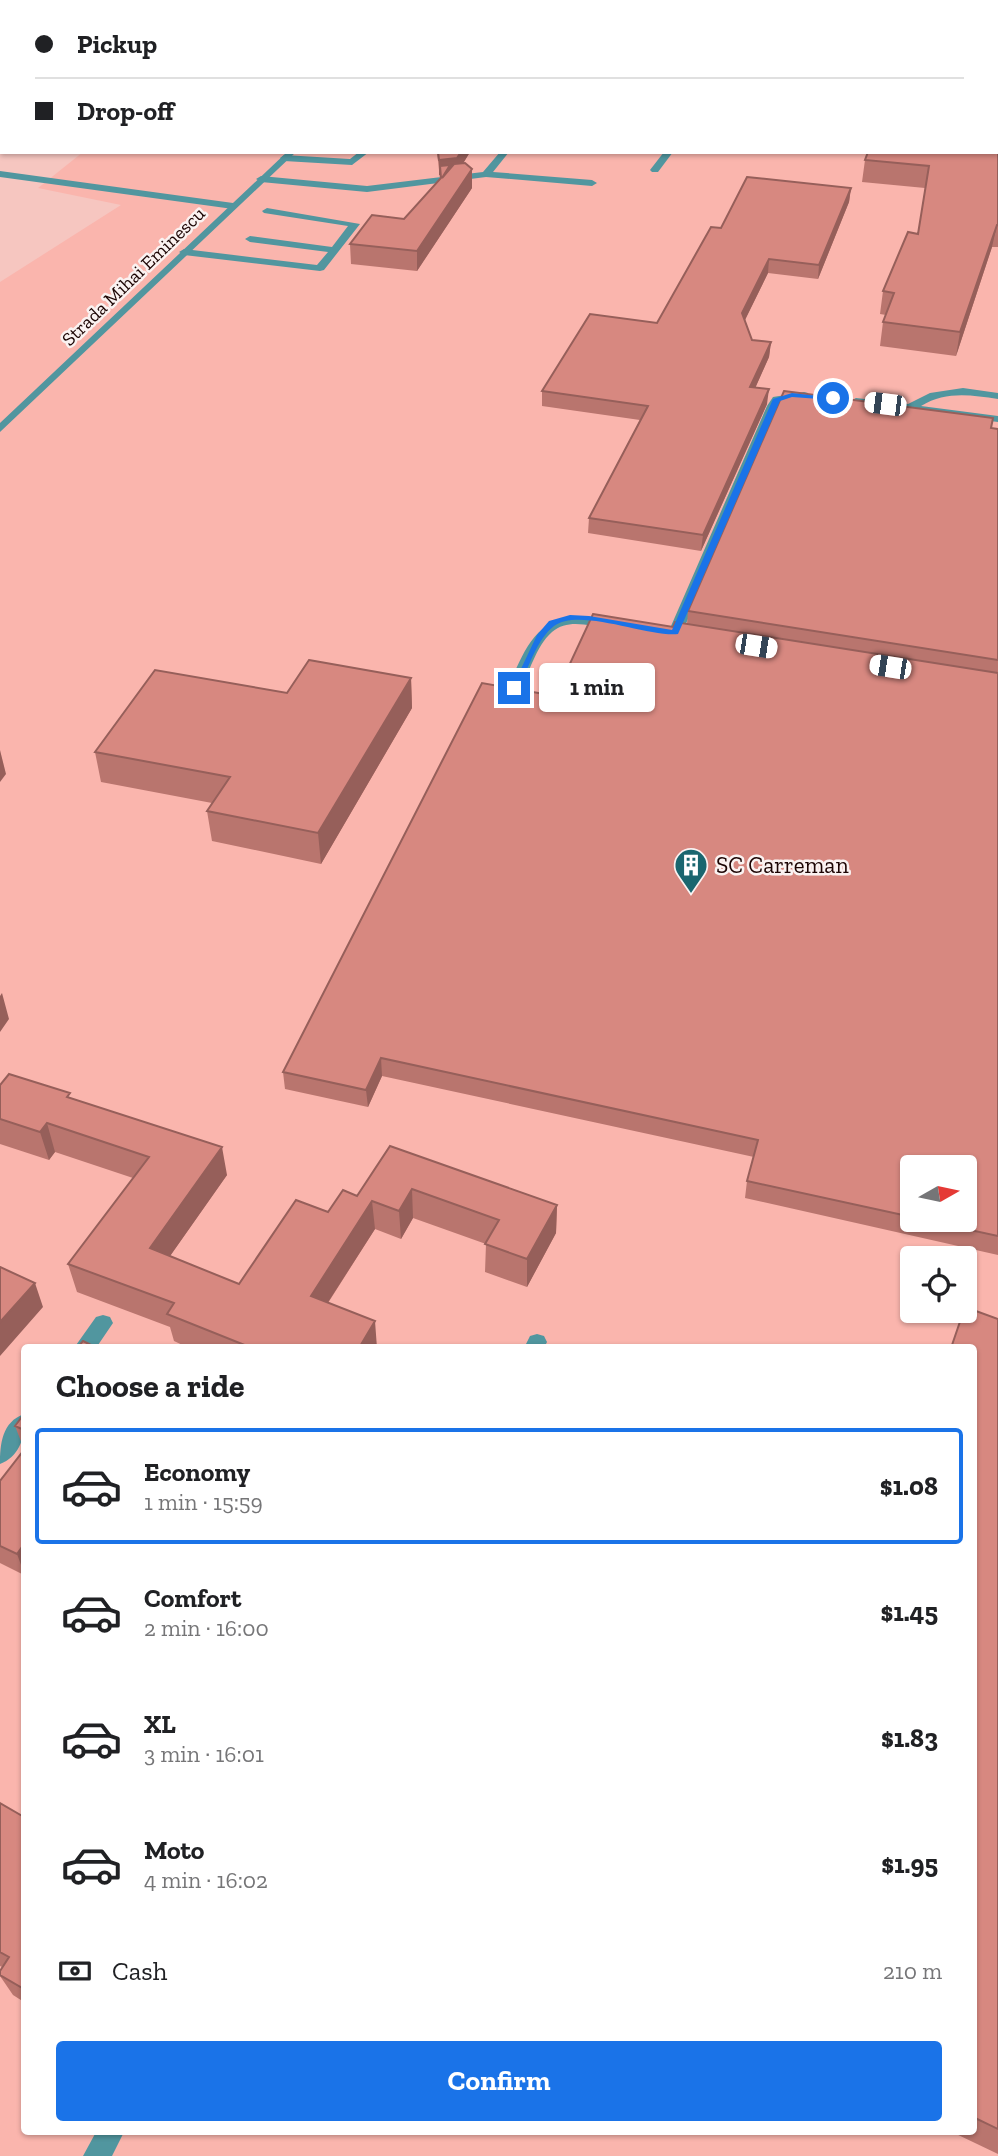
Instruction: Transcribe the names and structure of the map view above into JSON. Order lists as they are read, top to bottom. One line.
{"streets":{"street":["Strada Mihai Eminescu"]},"places":{"building":["SC Carreman"]},"north":"right","page":{"banner":["Pickup","Drop-off"],"bubble":"1 min","heading":"Choose a ride","list":[{"name":"Economy","note":"1 min · 15:59","value":"$1.08"},{"name":"Comfort","note":"2 min · 16:00","value":"$1.45"},{"name":"XL","note":"3 min · 16:01","value":"$1.83"},{"name":"Moto","note":"4 min · 16:02","value":"$1.95"}],"pay":["Cash","210 m"],"buttons":"Confirm"}}
